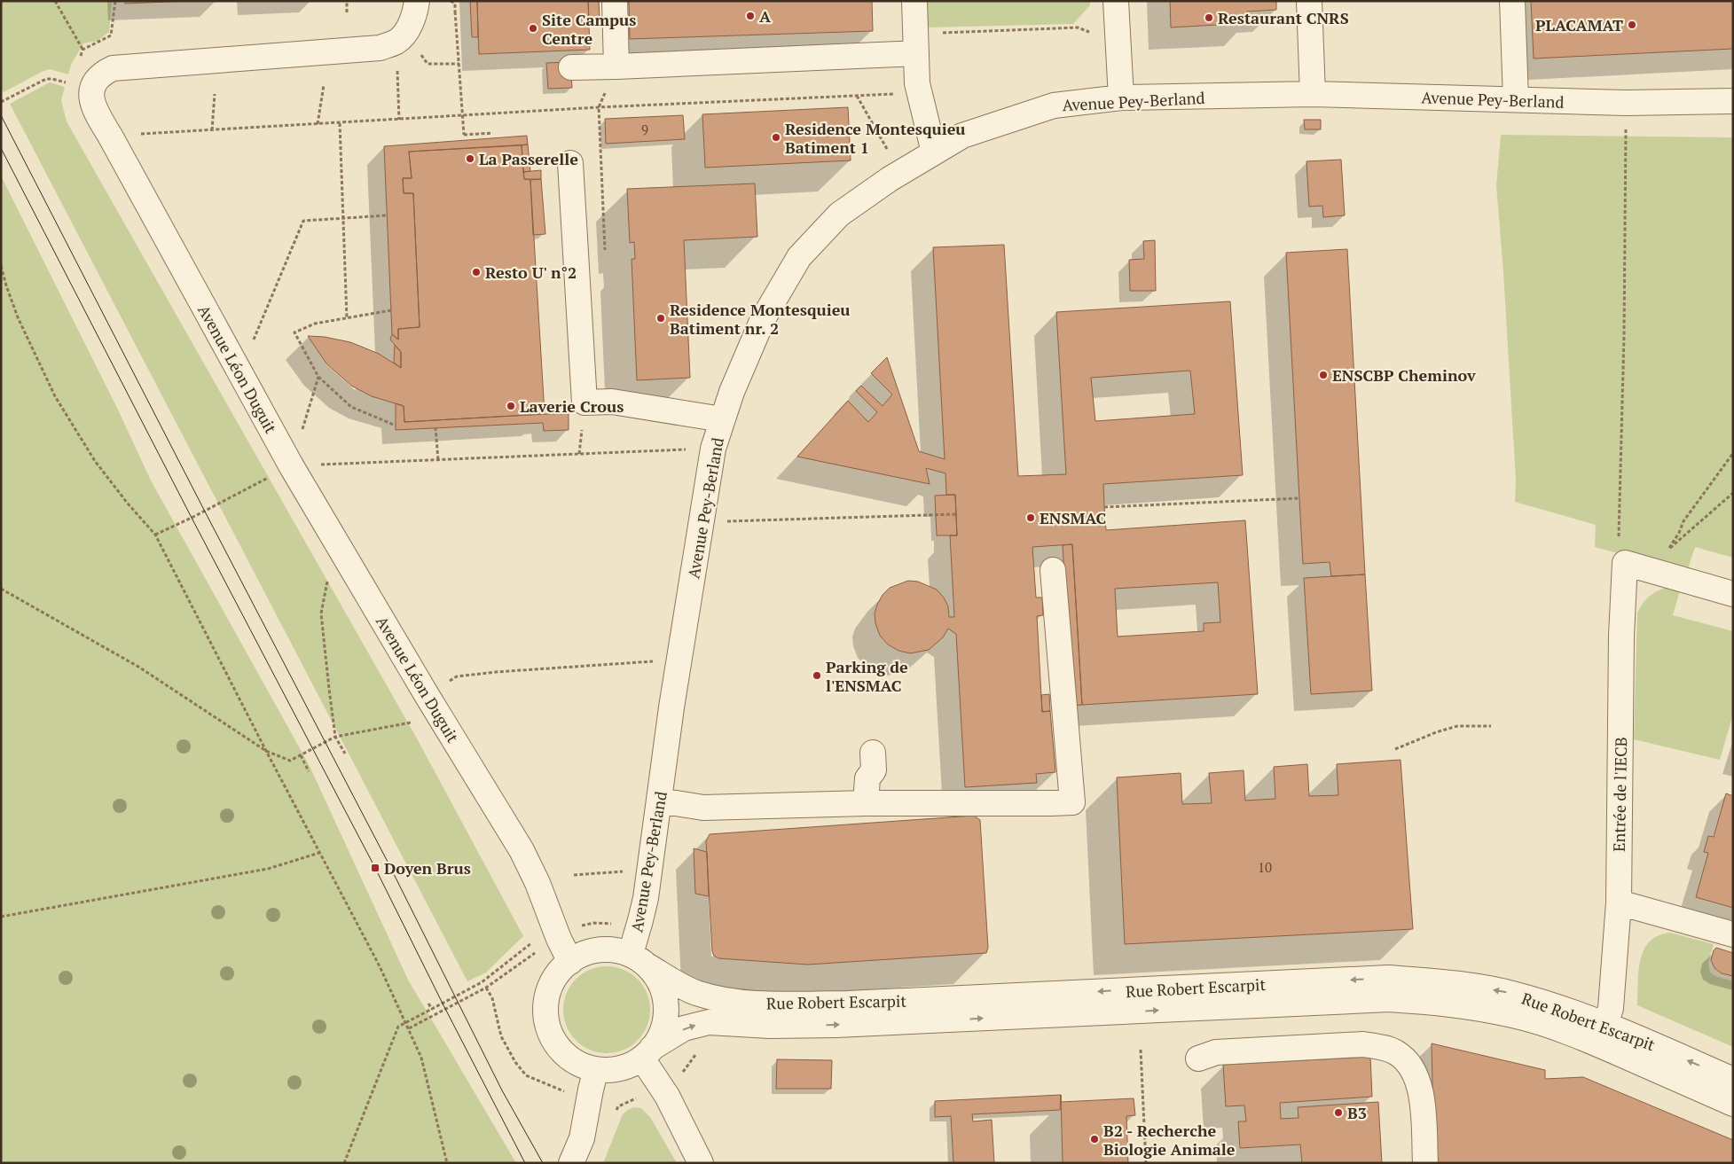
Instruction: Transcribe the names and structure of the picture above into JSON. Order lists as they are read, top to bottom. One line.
{"streets":{"street":["Avenue Pey-Berland","Avenue Léon Duguit","Entrée de l'IECB","Rue Robert Escarpit"]},"crossings":[["Avenue Pey-Berland","Avenue Léon Duguit"],["Avenue Pey-Berland","Rue Robert Escarpit"],["Avenue Léon Duguit","Rue Robert Escarpit"],["Entrée de l'IECB","Rue Robert Escarpit"]],"places":{"other":["A","Restaurant CNRS","PLACAMAT","Site Campus Centre","Residence Montesquieu Batiment 1","La Passerelle","Resto U' n°2","Residence Montesquieu Batiment nr. 2","ENSCBP Cheminov","Laverie Crous","ENSMAC","Parking de l'ENSMAC","B3","B2 - Recherche Biologie Animale"],"transit":["Doyen Brus"]},"house_numbers":["9","10"]}
